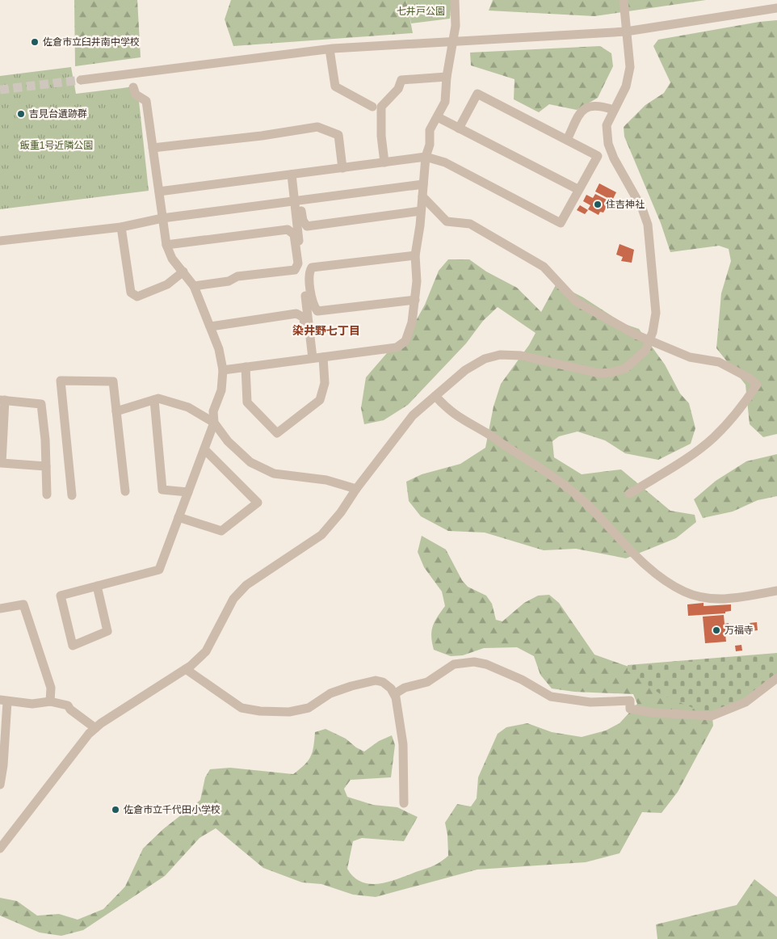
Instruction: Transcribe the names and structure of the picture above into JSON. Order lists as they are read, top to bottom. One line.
{"districts":["染井野七丁目"],"parks":["七井戸公園","飯重1号近隣公園"],"places":["佐倉市立臼井南中学校","吉見台遺跡群","住吉神社","万福寺","佐倉市立千代田小学校"]}
